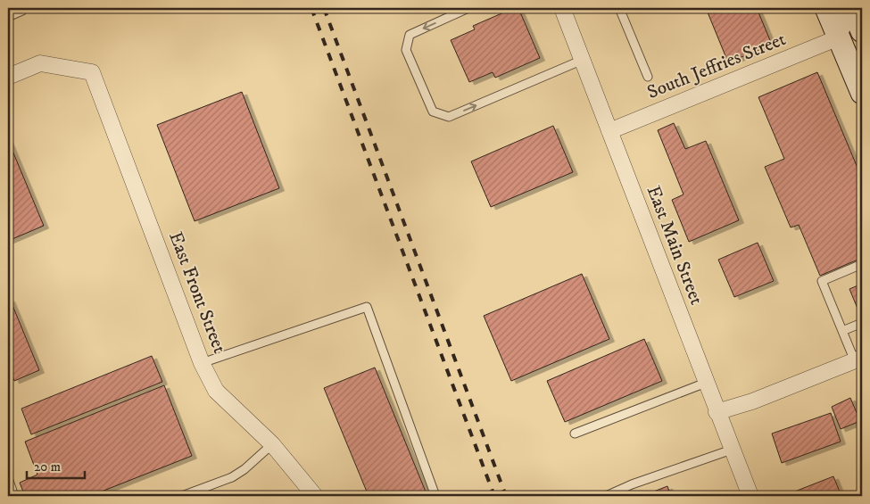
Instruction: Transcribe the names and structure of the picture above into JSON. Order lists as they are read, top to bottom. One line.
{"streets":{"street":["South Jeffries Street","East Main Street","East Front Street"]},"crossings":[["South Jeffries Street","East Main Street"]],"scale_bar":"20 m"}
